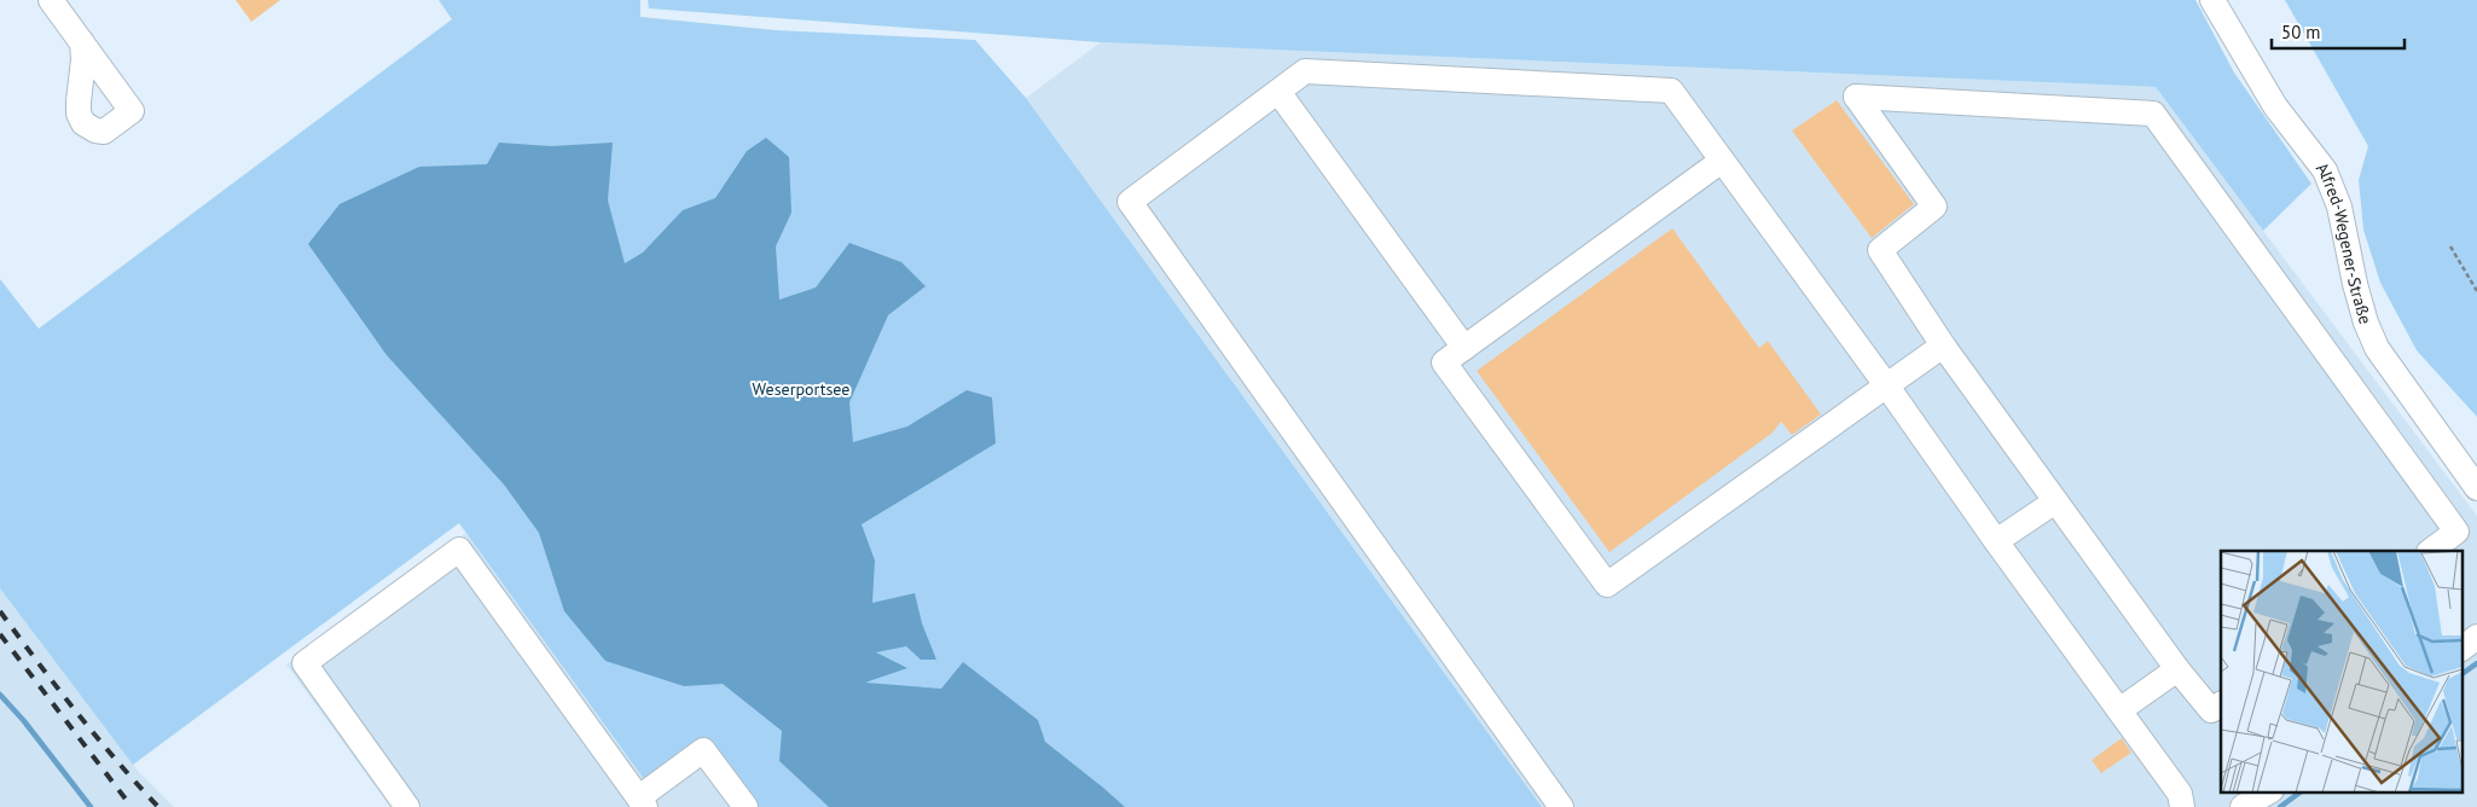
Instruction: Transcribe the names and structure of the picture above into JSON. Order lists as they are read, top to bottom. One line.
{"streets":{"street":["Alfred-Wegener-Straße"]},"parks":["Weserportsee"],"scale_bar":"50 m"}
